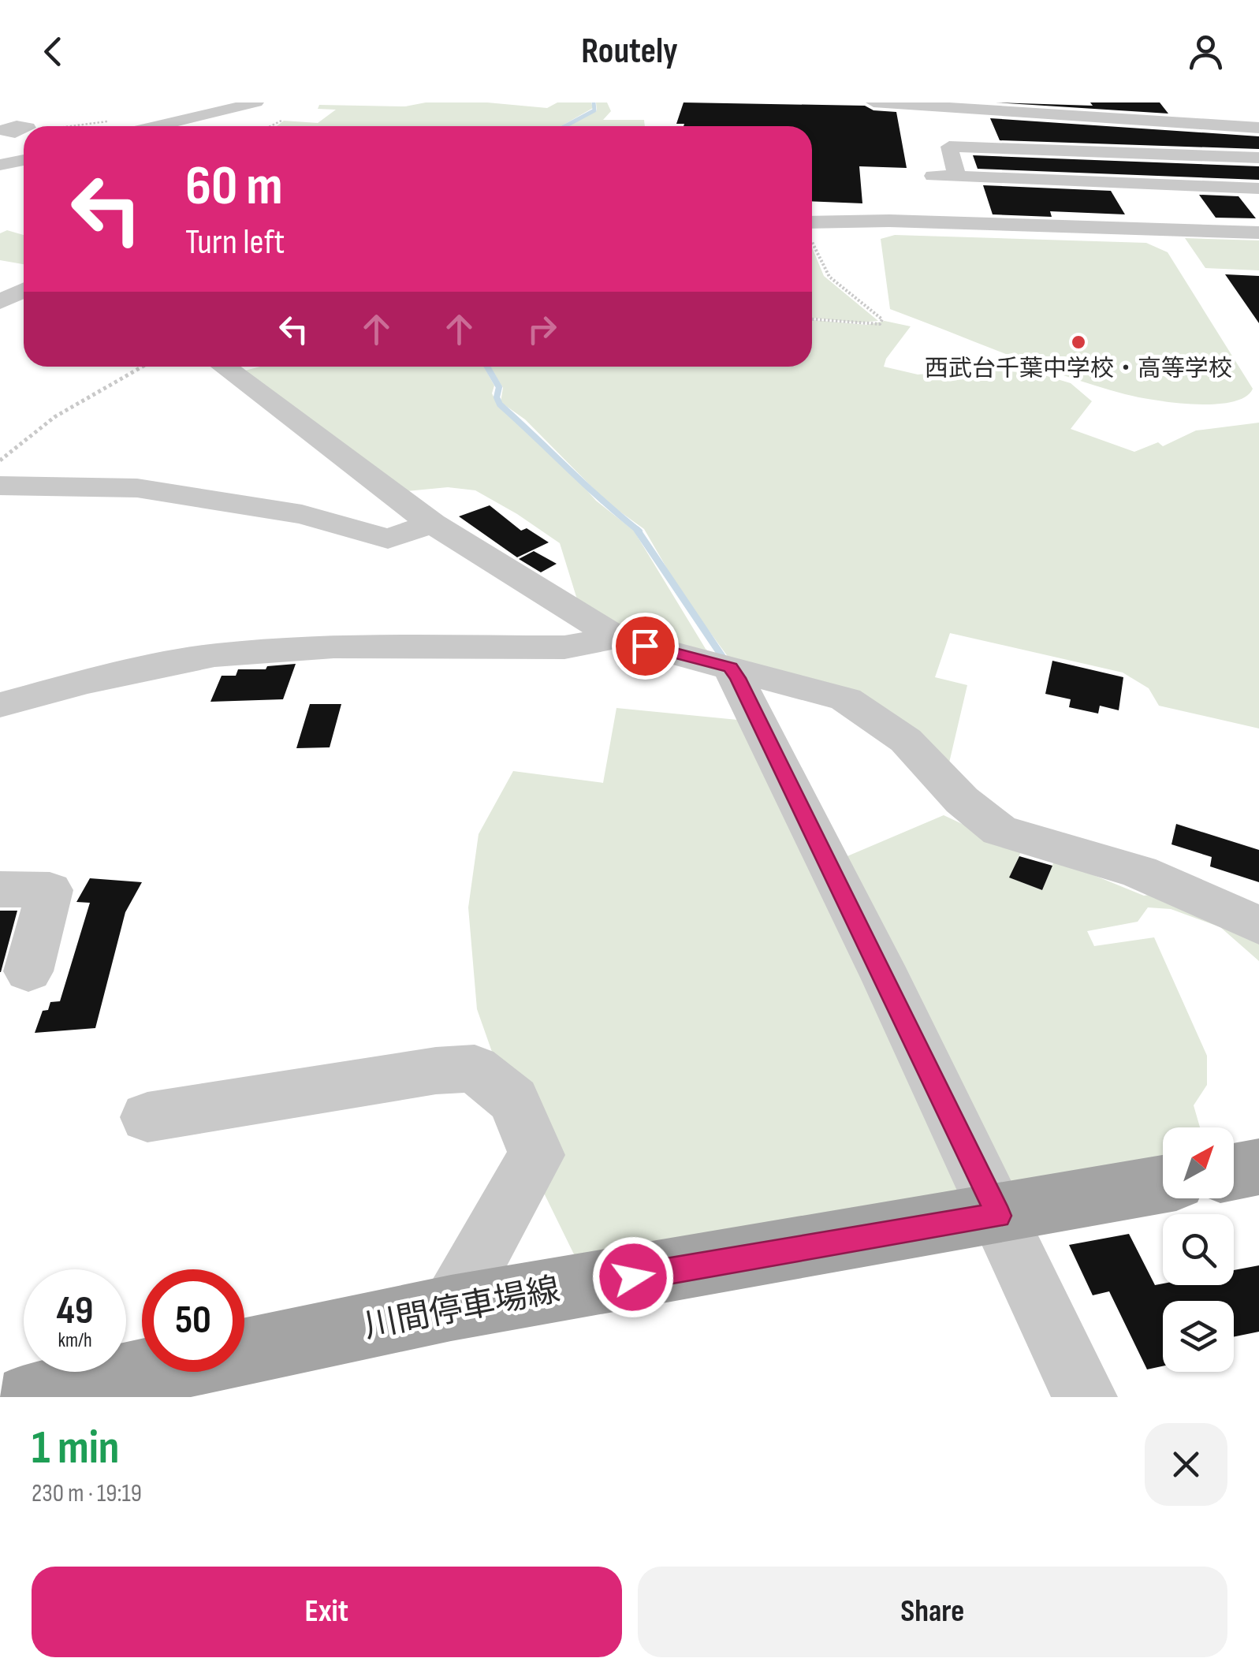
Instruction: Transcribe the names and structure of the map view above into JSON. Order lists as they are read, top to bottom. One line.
{"streets":{"main road":["川間停車場線"]},"places":["西武台千葉中学校・高等学校"],"north":"top right","page":{"header":"Routely","turn":["60 m","Turn left"],"speed":"49 km/h","limit":"50","heading":["1 min","230 m · 19:19"],"buttons":["Exit","Share"]}}
